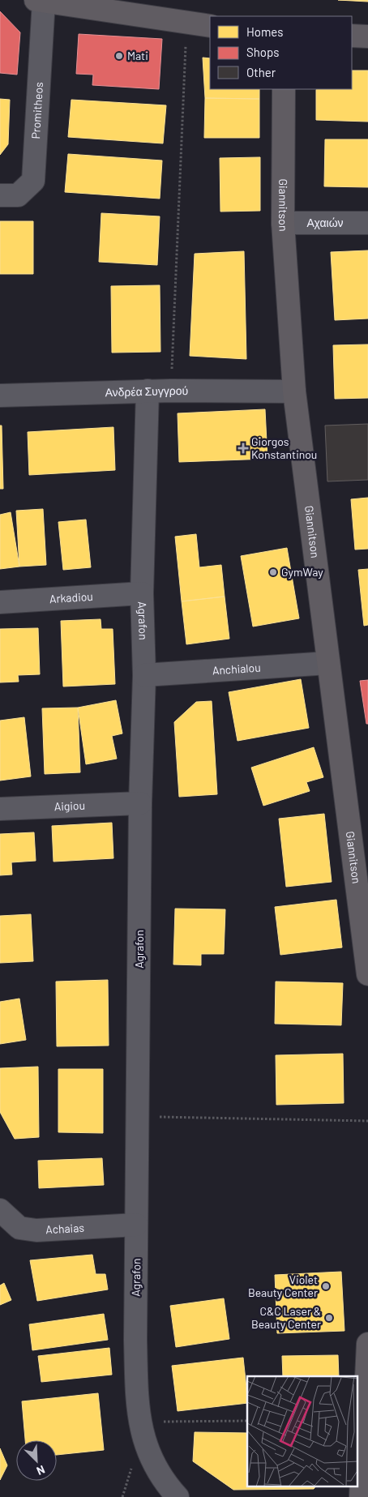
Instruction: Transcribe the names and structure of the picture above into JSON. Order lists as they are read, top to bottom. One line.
{"streets":{"street":["Promitheos","Giannitson","Αχαιών","Ανδρέα Συγγρού","Arkadiou","Agrafon","Anchialou","Aigiou","Achaias"]},"crossings":[["Giannitson","Αχαιών"],["Giannitson","Ανδρέα Συγγρού"],["Giannitson","Anchialou"],["Ανδρέα Συγγρού","Agrafon"],["Arkadiou","Agrafon"],["Agrafon","Anchialou"],["Agrafon","Aigiou"],["Agrafon","Achaias"]],"places":{"other":["Mati","GymWay","Violet Beauty Center","C&C Laser & Beauty Center"],"health":["Giorgos Konstantinou"]},"legend":["Homes","Shops","Other"],"north":"bottom right"}
